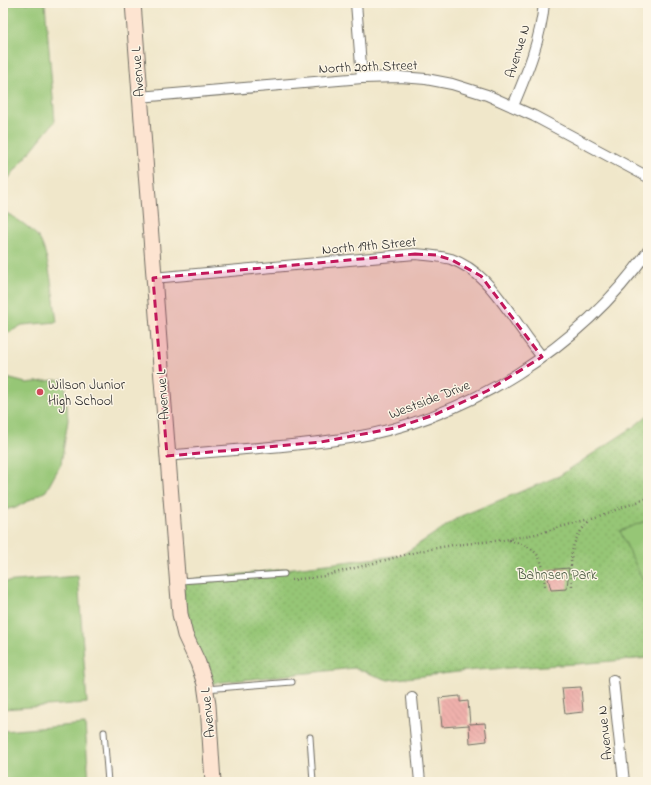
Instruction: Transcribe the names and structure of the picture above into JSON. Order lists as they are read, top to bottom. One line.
{"streets":{"street":["Avenue N","North 20th Street","Avenue L","North 19th Street","Westside Drive"]},"crossings":[["Avenue N","North 20th Street"],["North 20th Street","Avenue L"],["Avenue L","North 19th Street"],["Avenue L","Westside Drive"],["North 19th Street","Westside Drive"]],"parks":["Bahnsen Park"],"places":["Wilson Junior High School"]}
